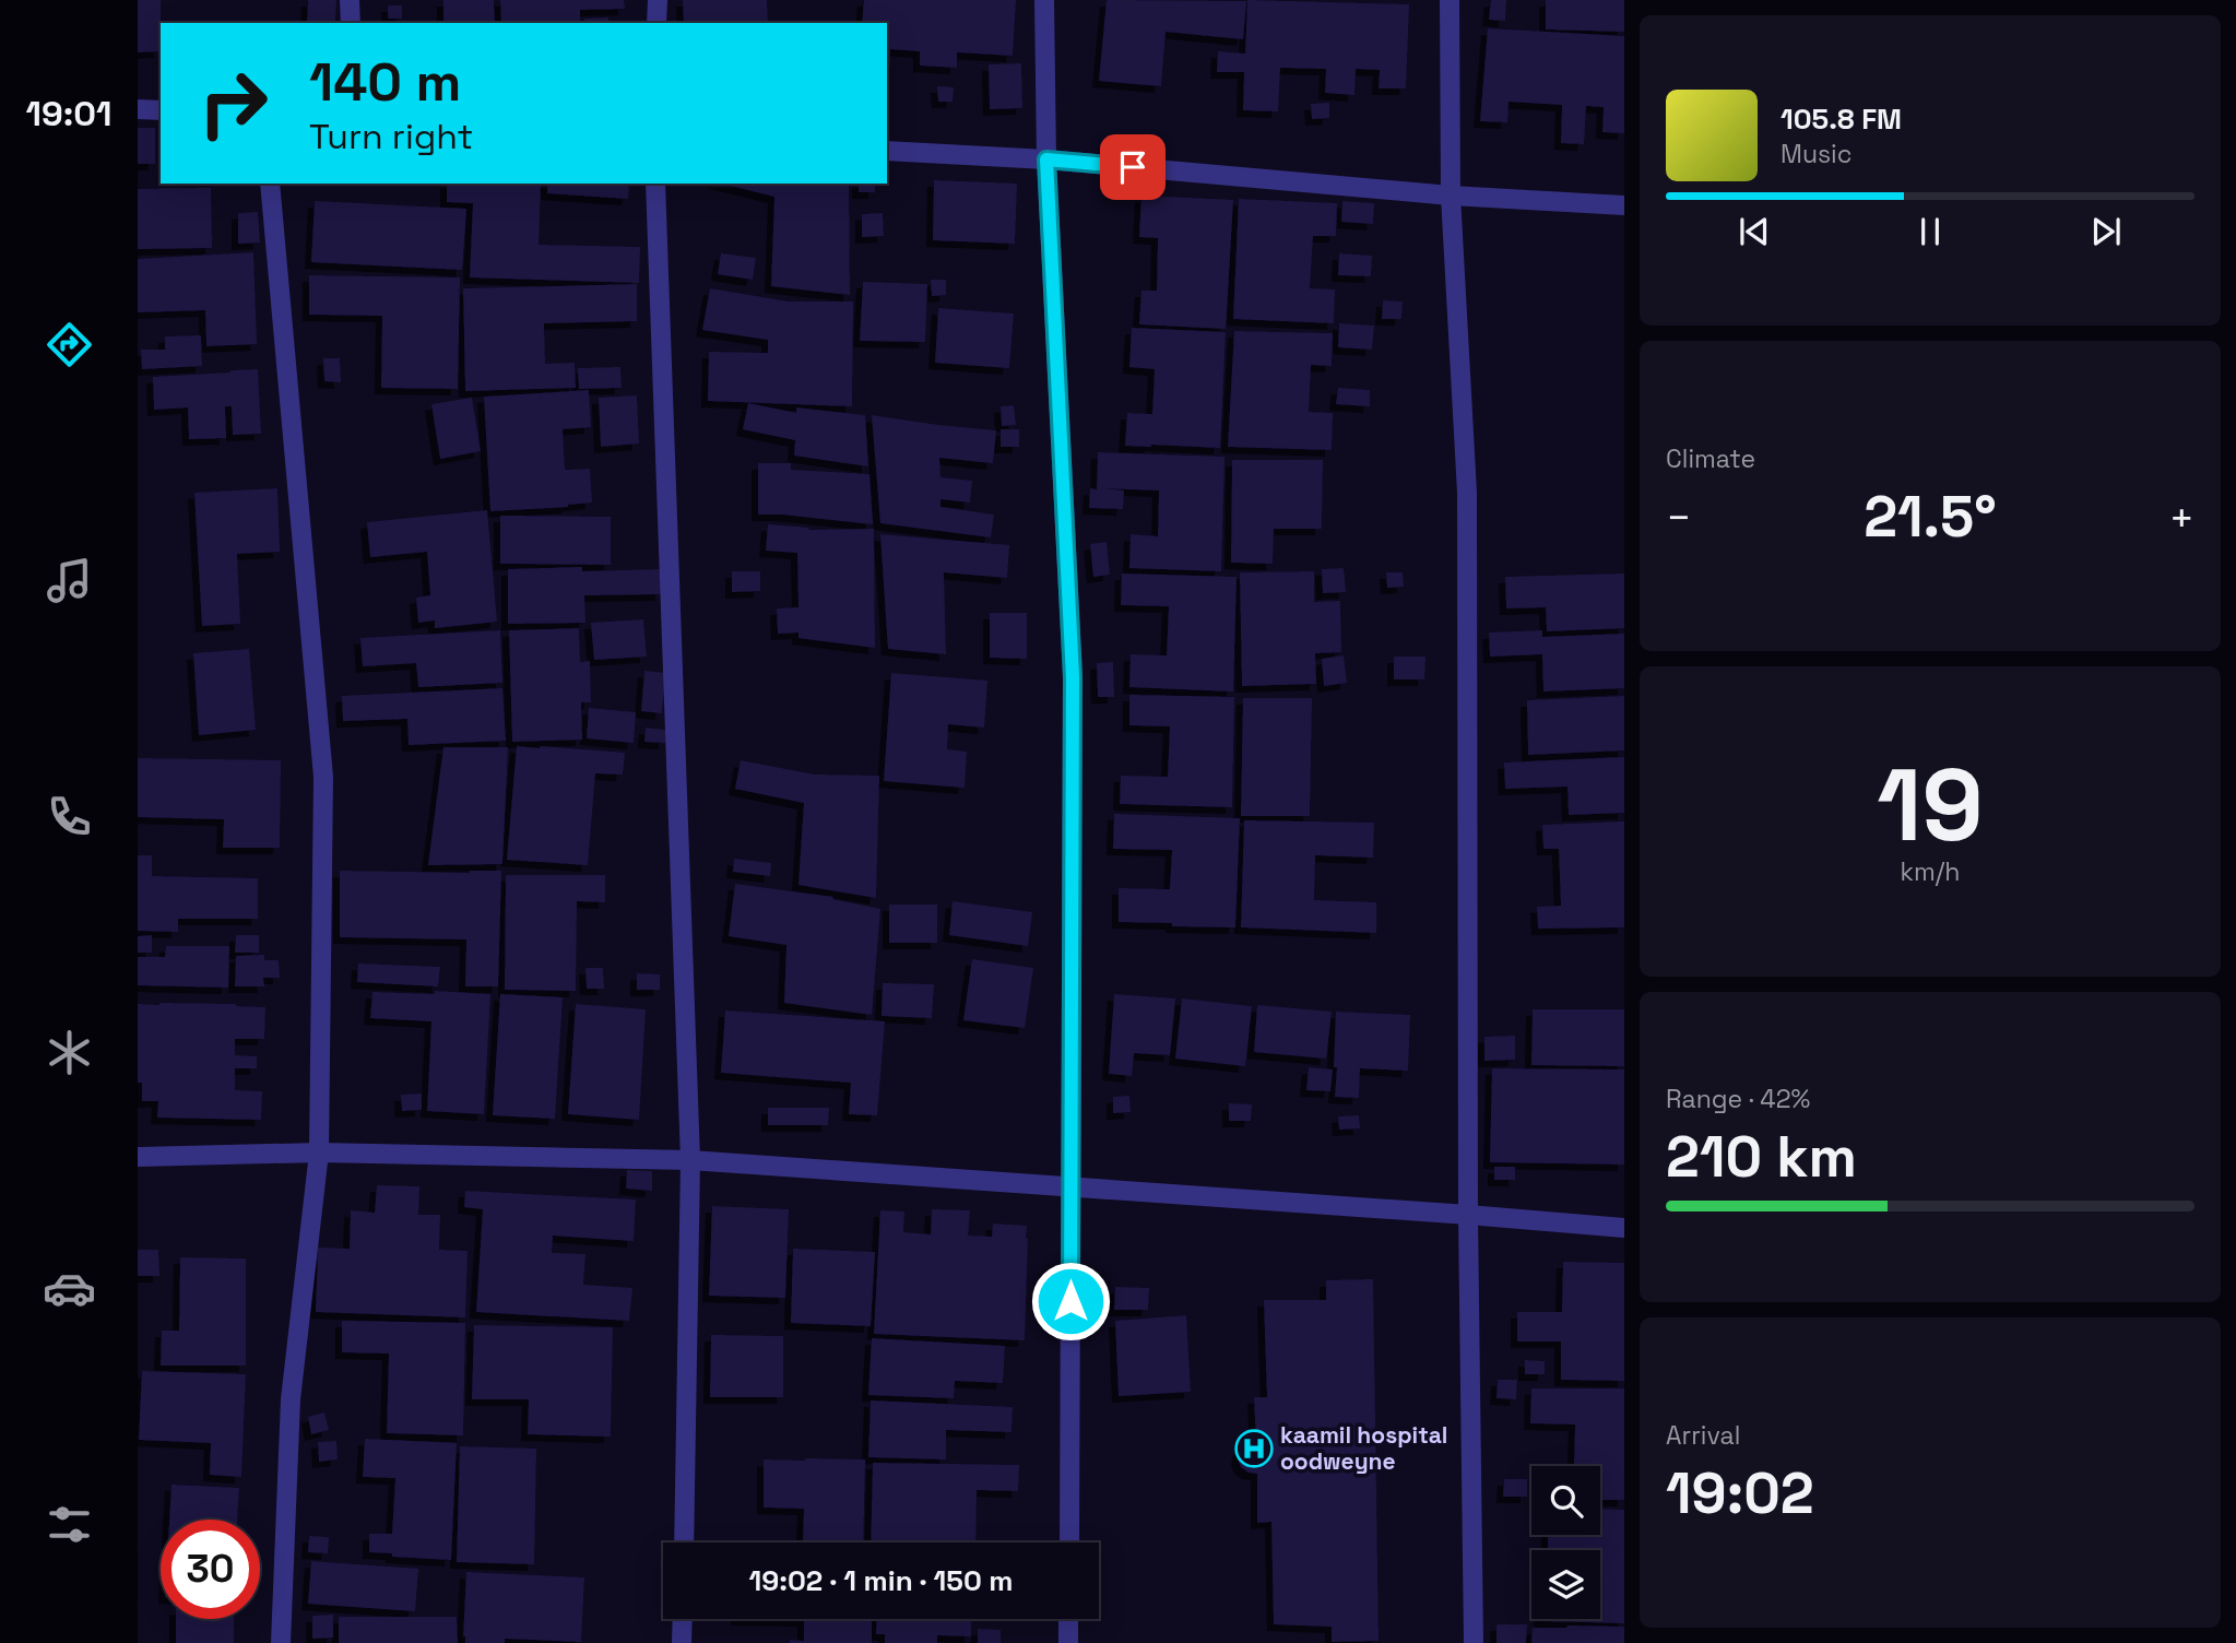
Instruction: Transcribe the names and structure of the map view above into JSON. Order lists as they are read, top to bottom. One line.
{"places":{"hospital":["kaamil hospital oodweyne"]},"page":{"tabs":"19:01","turn":["140 m","Turn right"],"song":["105.8 FM","Music"],"tile":["Climate",["19","km/h"],["Range · 42%","210 km"],["Arrival","19:02"]],"heat":["−","21.5°","+"],"limit":"30","trip":"19:02 · 1 min · 150 m"}}
